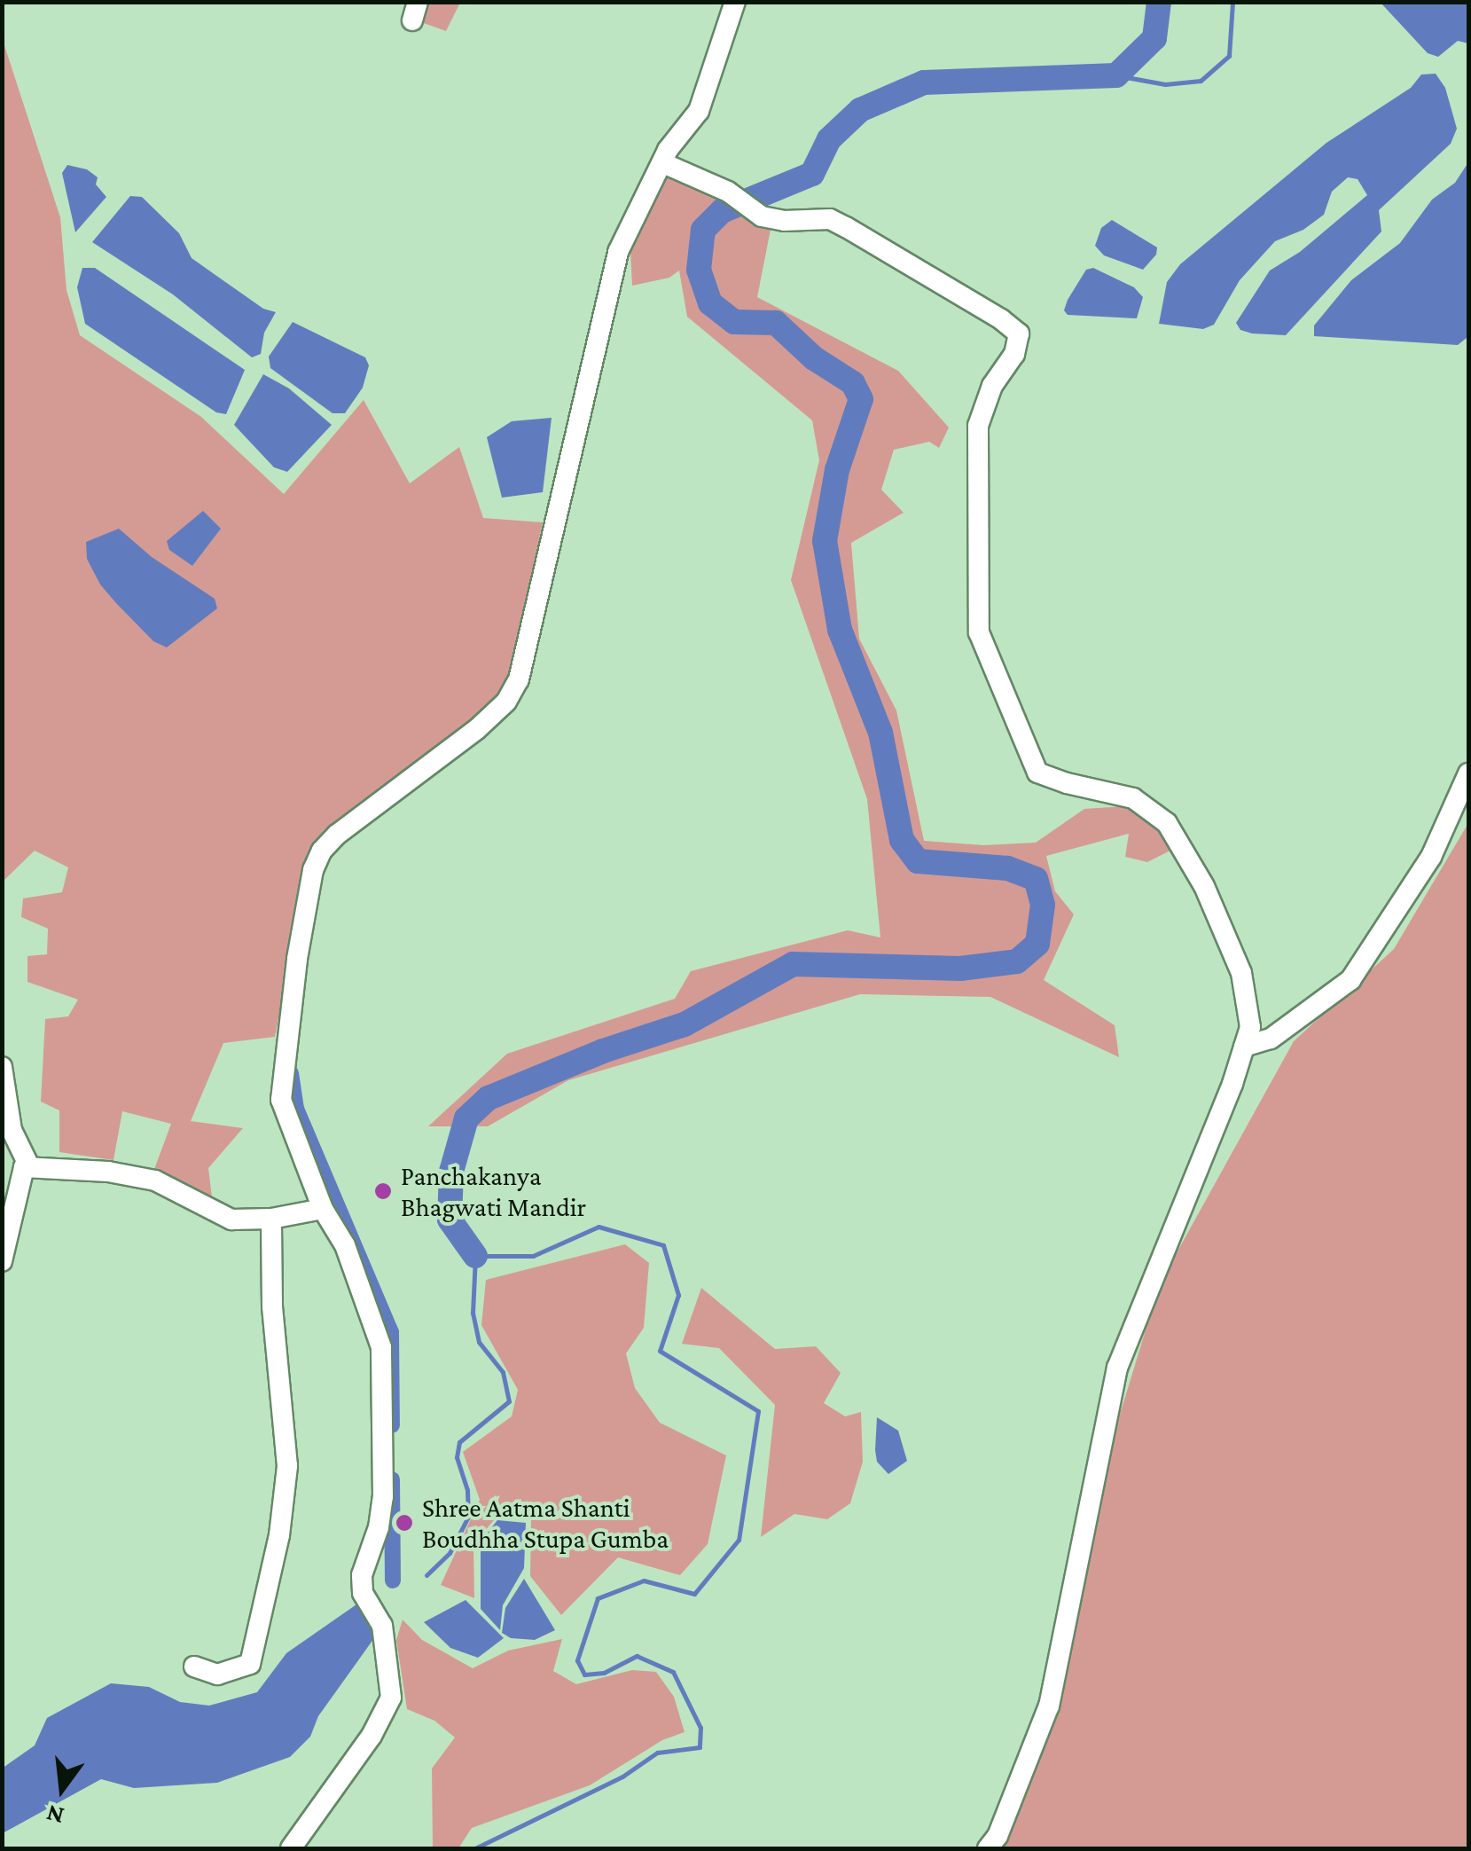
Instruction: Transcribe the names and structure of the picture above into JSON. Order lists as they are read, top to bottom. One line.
{"places":["Panchakanya Bhagwati Mandir","Shree Aatma Shanti Boudhha Stupa Gumba"],"north":"bottom"}
